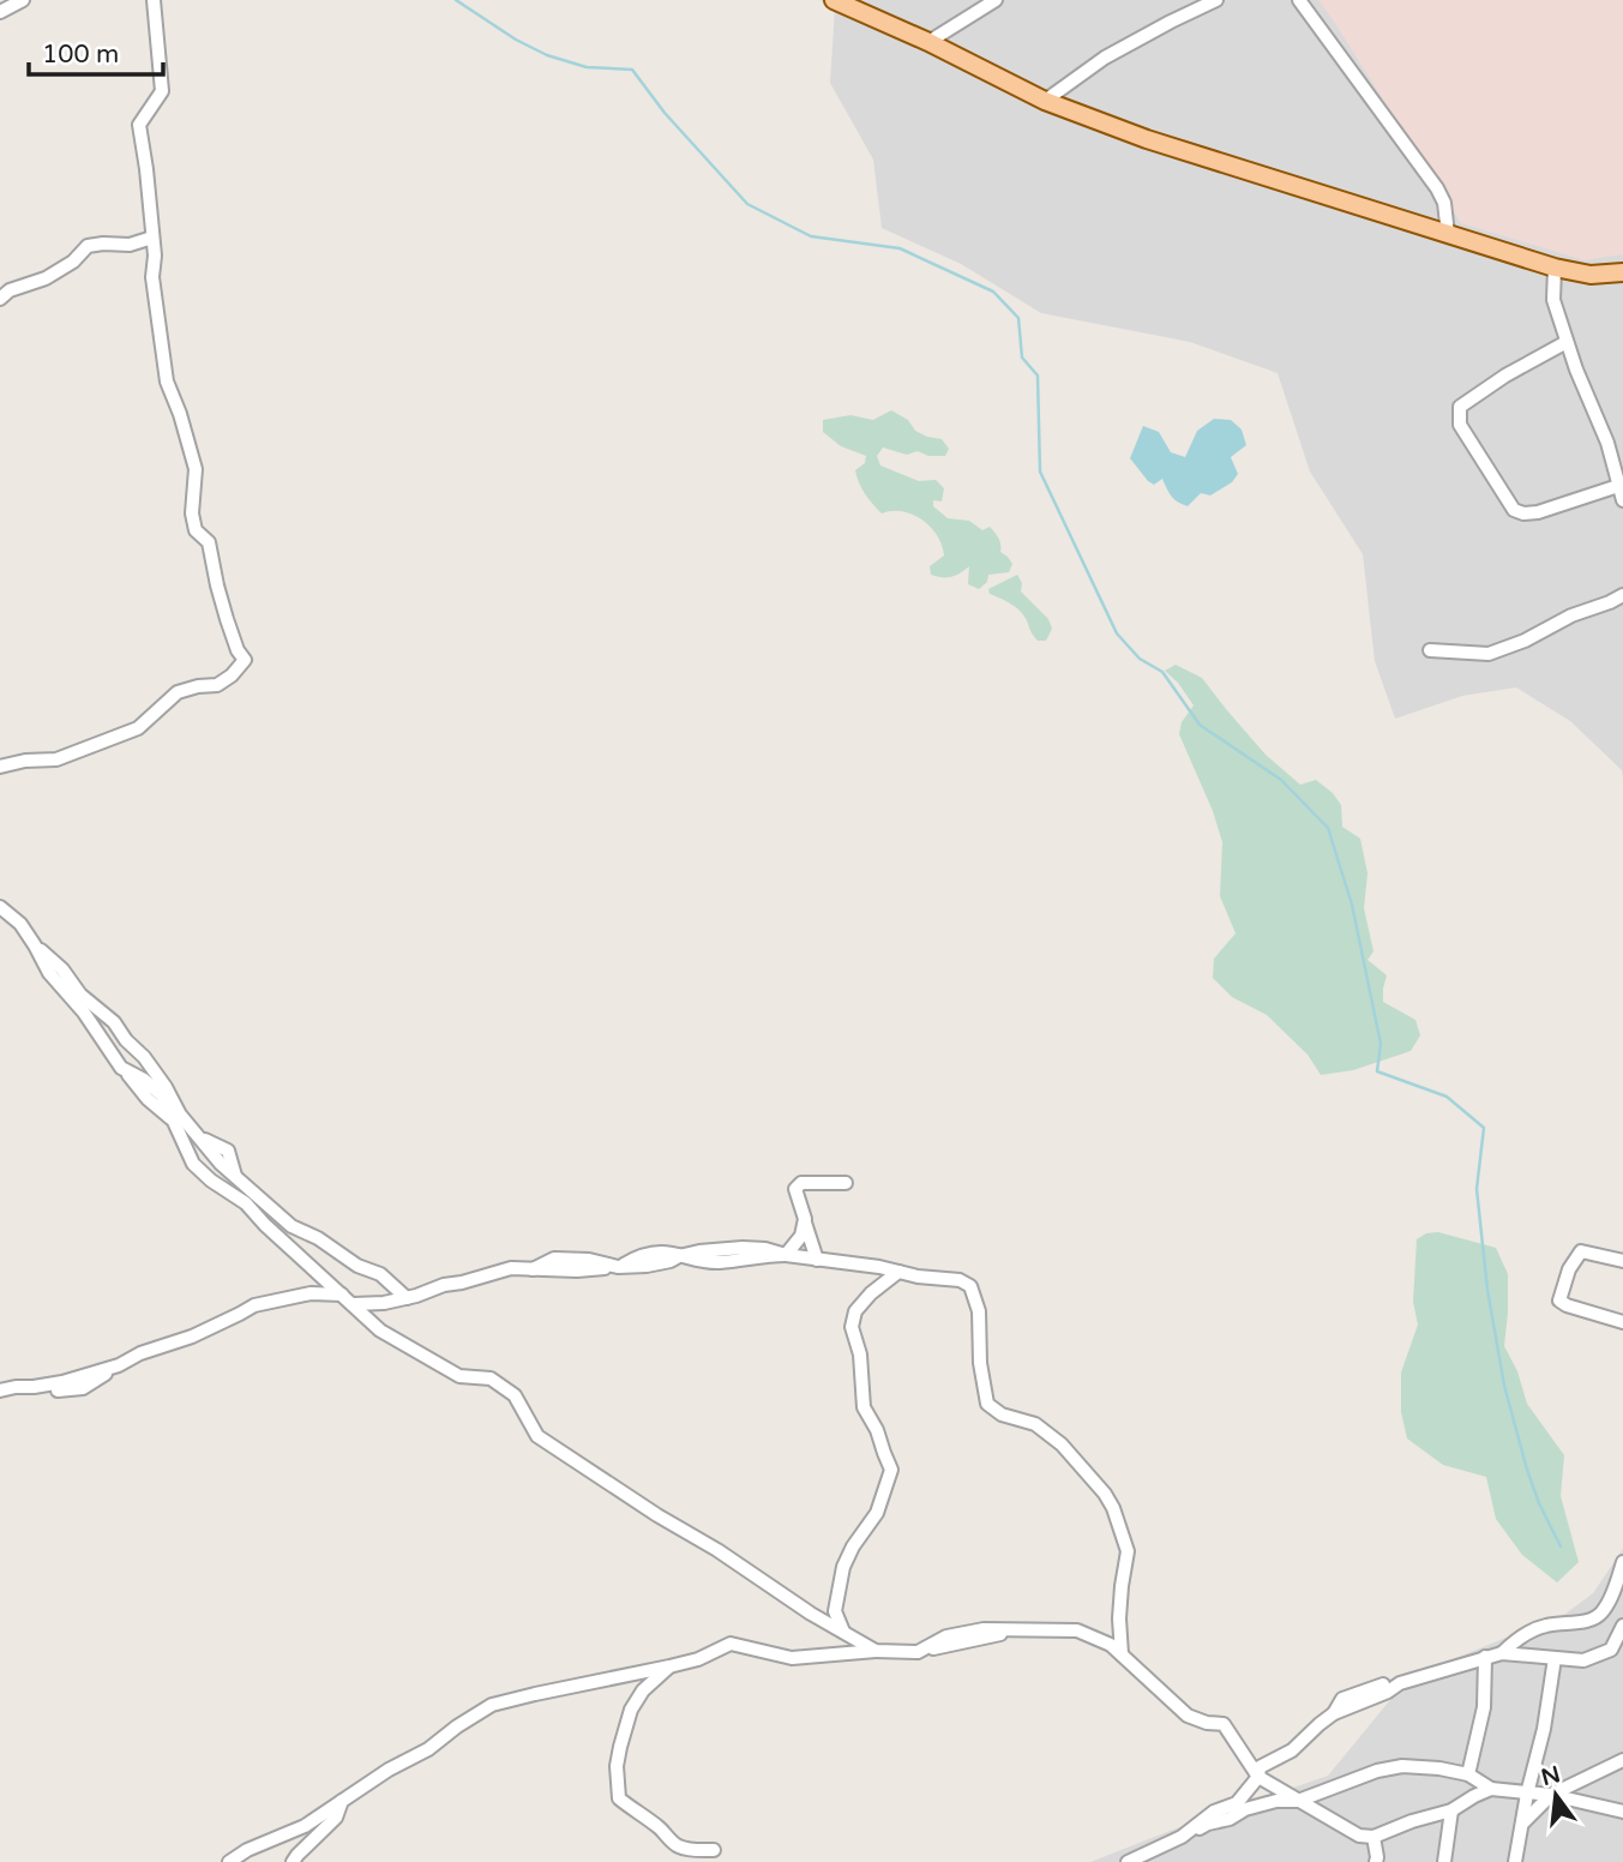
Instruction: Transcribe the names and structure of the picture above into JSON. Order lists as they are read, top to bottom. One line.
{"scale_bar":"100 m","north":"top"}
